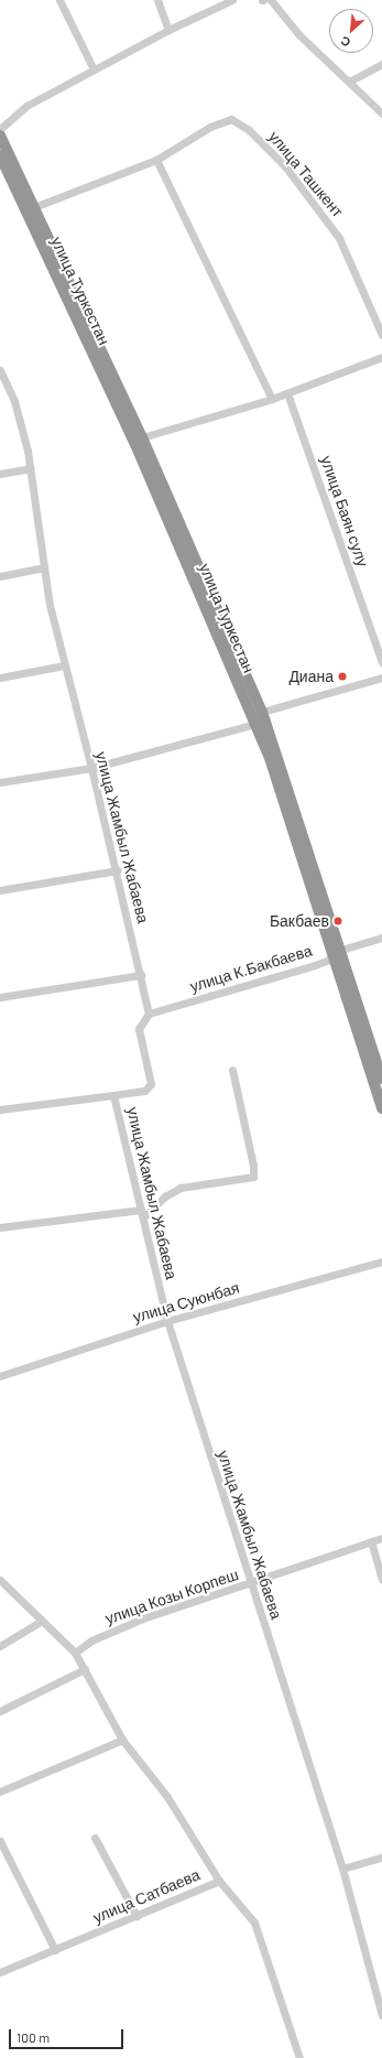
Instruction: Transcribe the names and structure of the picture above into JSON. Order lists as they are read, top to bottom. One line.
{"streets":{"highway":["улица Туркестан"],"street":["улица Ташкент","улица Баян сулу","улица Жамбыл Жабаева","улица К.Бакбаева","улица Суюнбая","улица Козы Корпеш","улица Сатбаева"]},"crossings":[["улица Ташкент","улица Туркестан"],["улица Туркестан","улица К.Бакбаева"],["улица Жамбыл Жабаева","улица К.Бакбаева"],["улица Жамбыл Жабаева","улица Суюнбая"],["улица Жамбыл Жабаева","улица Козы Корпеш"]],"places":["Диана","Бакбаев"],"scale_bar":"100 m","north":"bottom left"}
